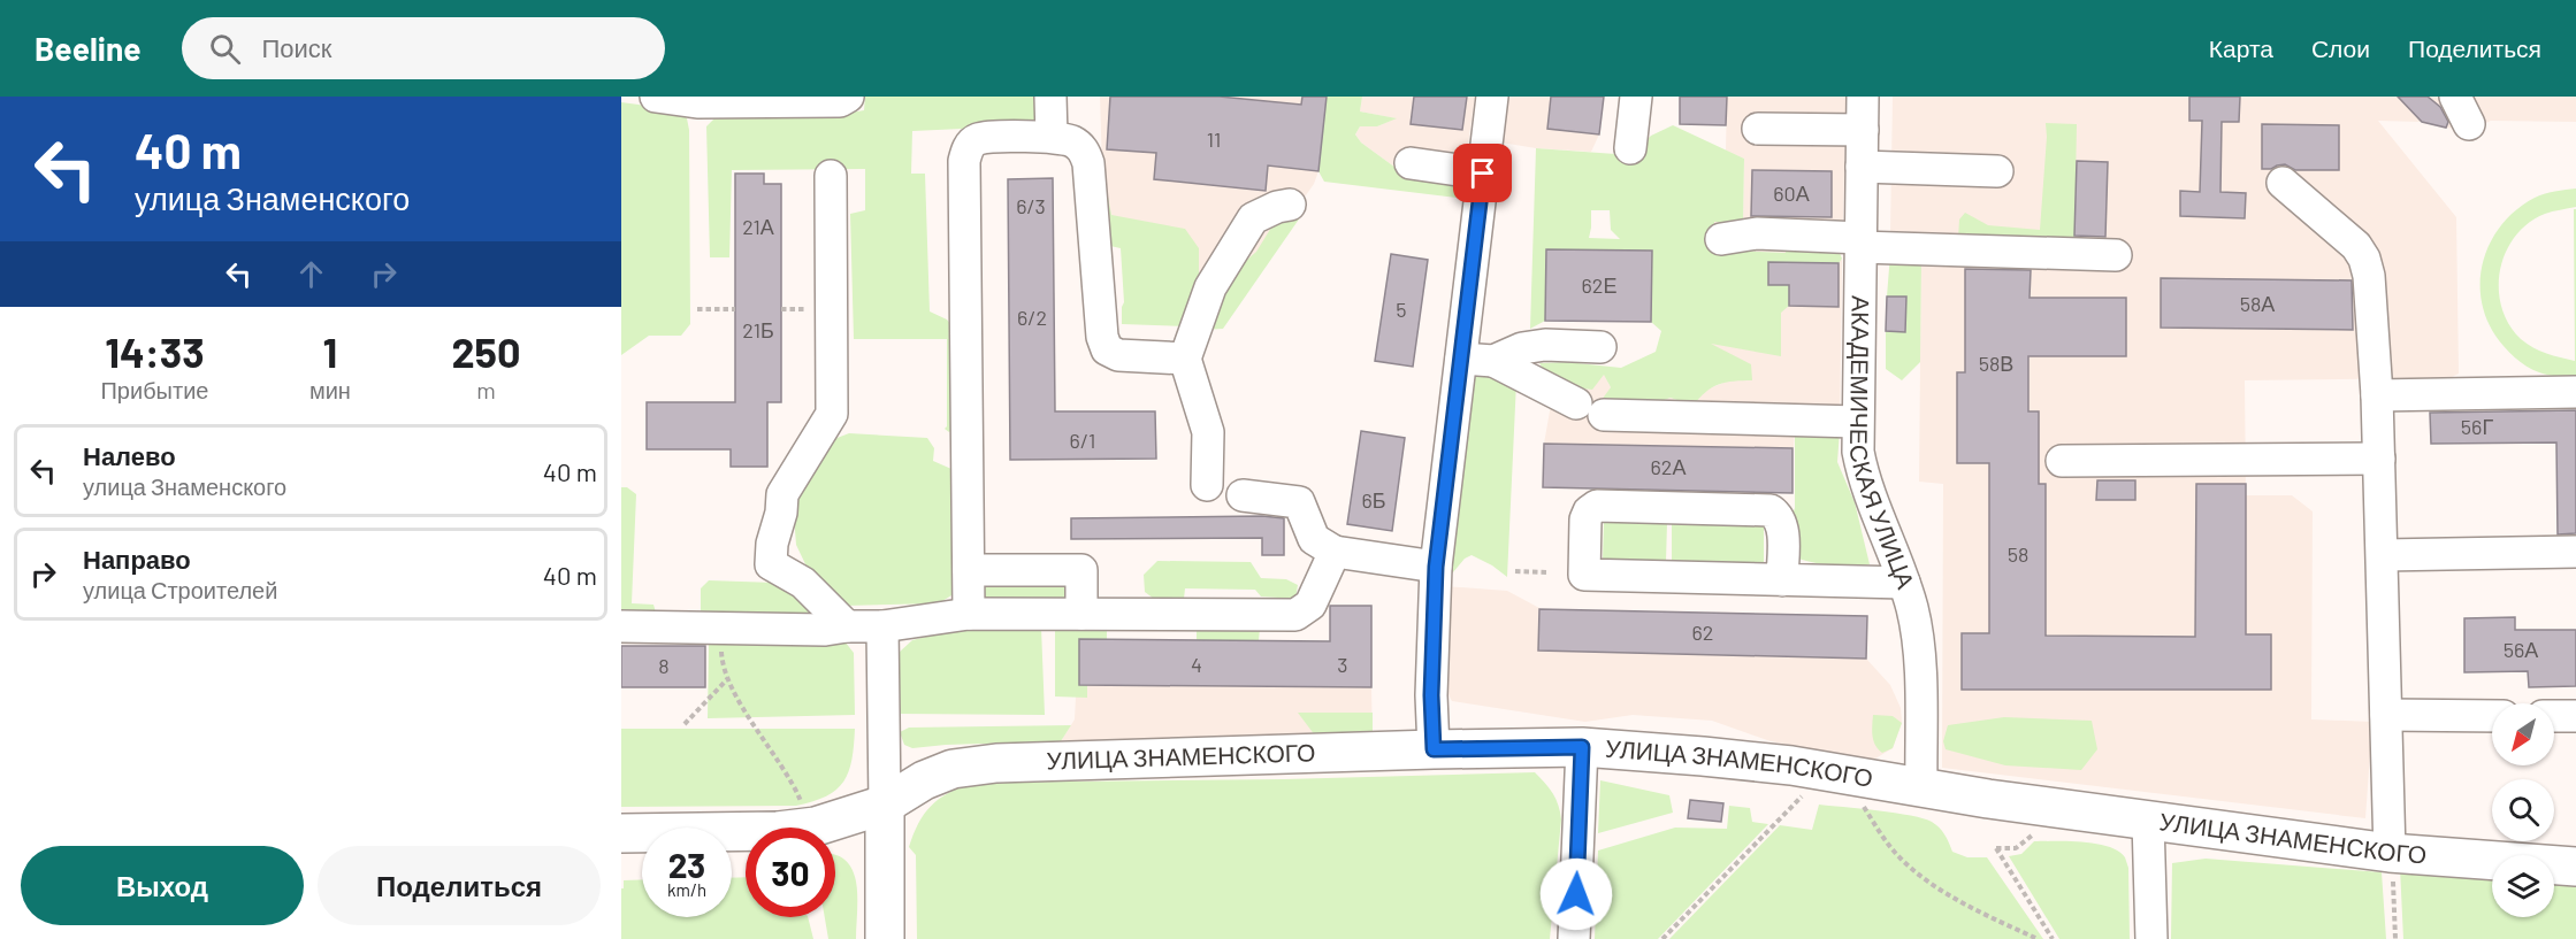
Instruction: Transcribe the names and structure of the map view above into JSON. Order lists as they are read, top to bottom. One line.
{"streets":{"main road":["УЛИЦА ЗНАМЕНСКОГО"],"street":["АКАДЕМИЧЕСКАЯ УЛИЦА"]},"crossings":[["АКАДЕМИЧЕСКАЯ УЛИЦА","УЛИЦА ЗНАМЕНСКОГО"]],"house_numbers":["11","60А","6/3","21А","62Е","58А","5","6/2","21Б","58В","56Г","6/1","62А","6Б","58","62","56А","4","3","8"],"north":"bottom left","page":{"header":"Beeline","search":"Поиск","nav":["Карта","Слои","Поделиться"],"turn":["40 m","улица Знаменского"],"eta":["14:33","Прибытие","1","мин","250","m"],"list":[{"name":"Налево","note":"улица Знаменского","value":"40 m"},{"name":"Направо","note":"улица Строителей","value":"40 m"}],"speed":"23 km/h","limit":"30","buttons":["Выход","Поделиться"]}}
